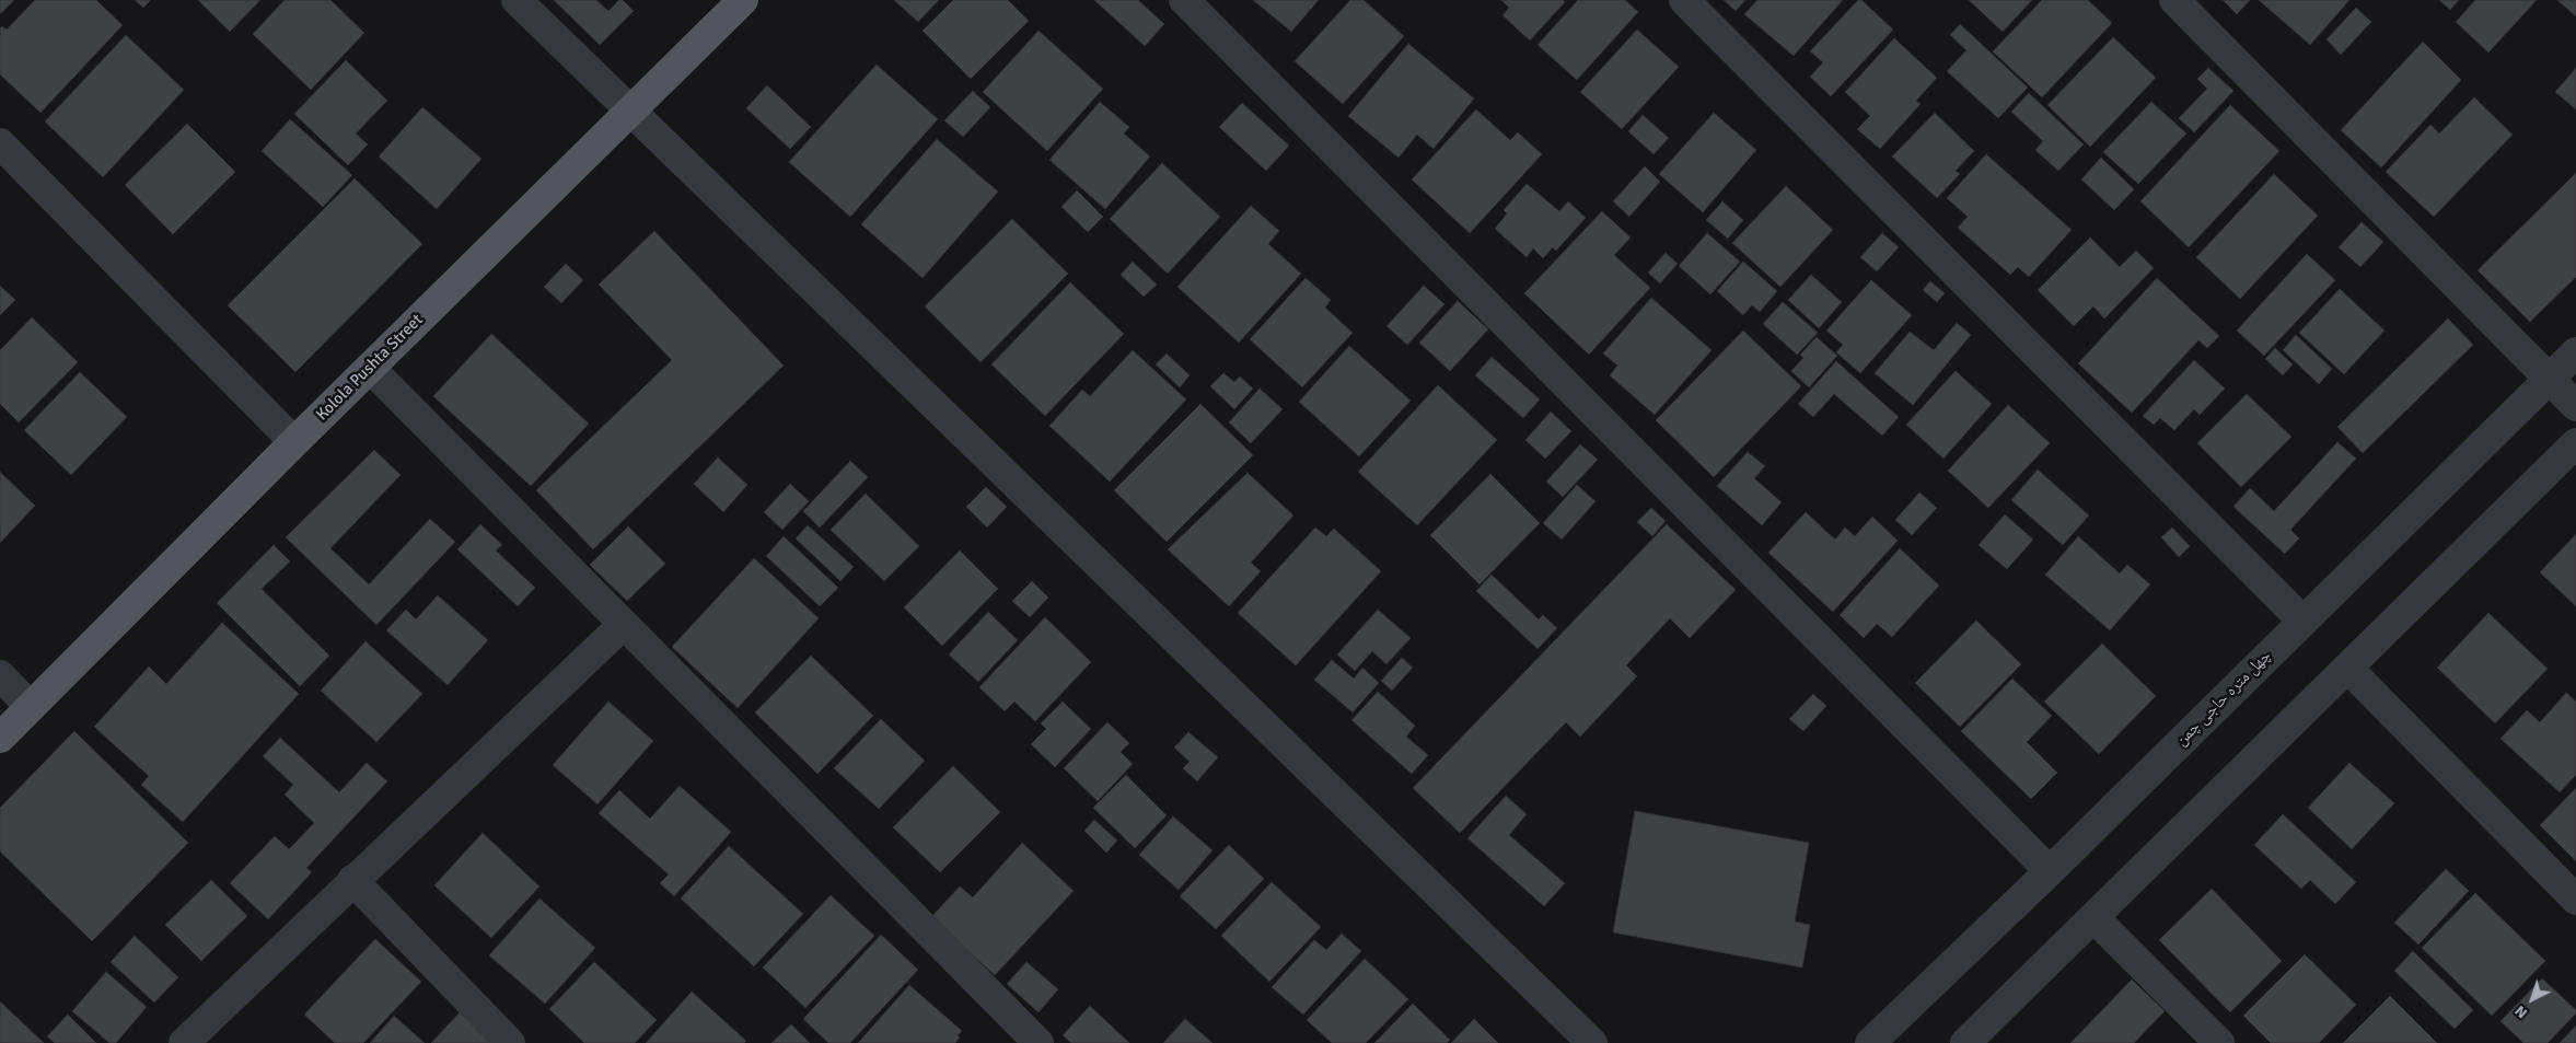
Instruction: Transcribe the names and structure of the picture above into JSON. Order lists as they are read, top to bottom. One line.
{"streets":{"main road":["Kolola Pushta Street"],"street":["چهل متره حاجی چمن"]},"north":"bottom left"}
